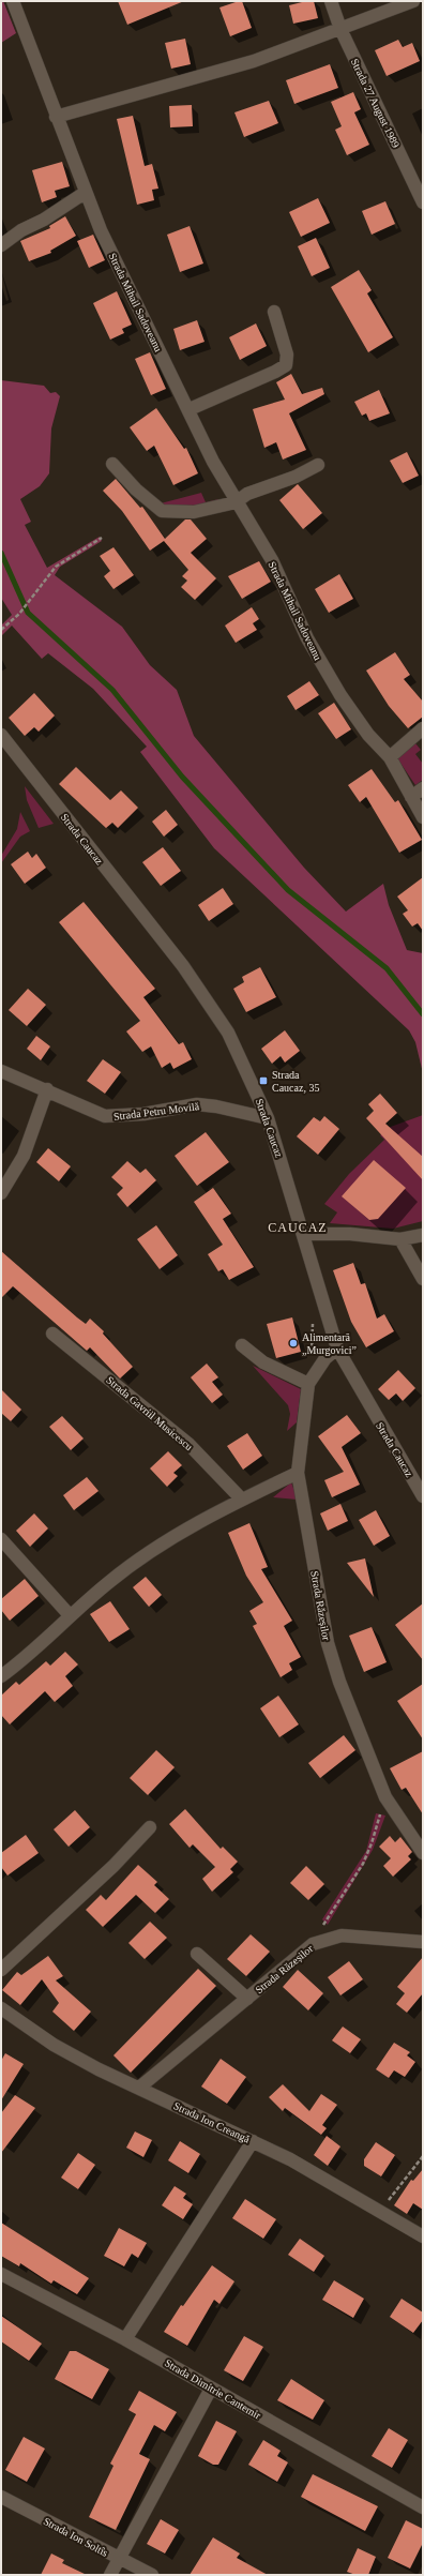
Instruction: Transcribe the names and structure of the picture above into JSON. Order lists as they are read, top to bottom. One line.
{"streets":{"street":["Strada 27 August 1989","Strada Mihail Sadoveanu","Strada Caucaz","Strada Petru Movilă","Strada Gavriil Musicescu","Strada Răzeșilor","Strada Ion Creangă","Strada Dimitrie Cantemir","Strada Ion Soltîs"]},"crossings":[["Strada Caucaz","Strada Petru Movilă"],["Strada Caucaz","Strada Răzeșilor"],["Strada Răzeșilor","Strada Ion Creangă"]],"districts":["CAUCAZ"],"places":{"transit":["Strada Caucaz, 35"],"other":["Alimentară „Murgovici”"]}}
